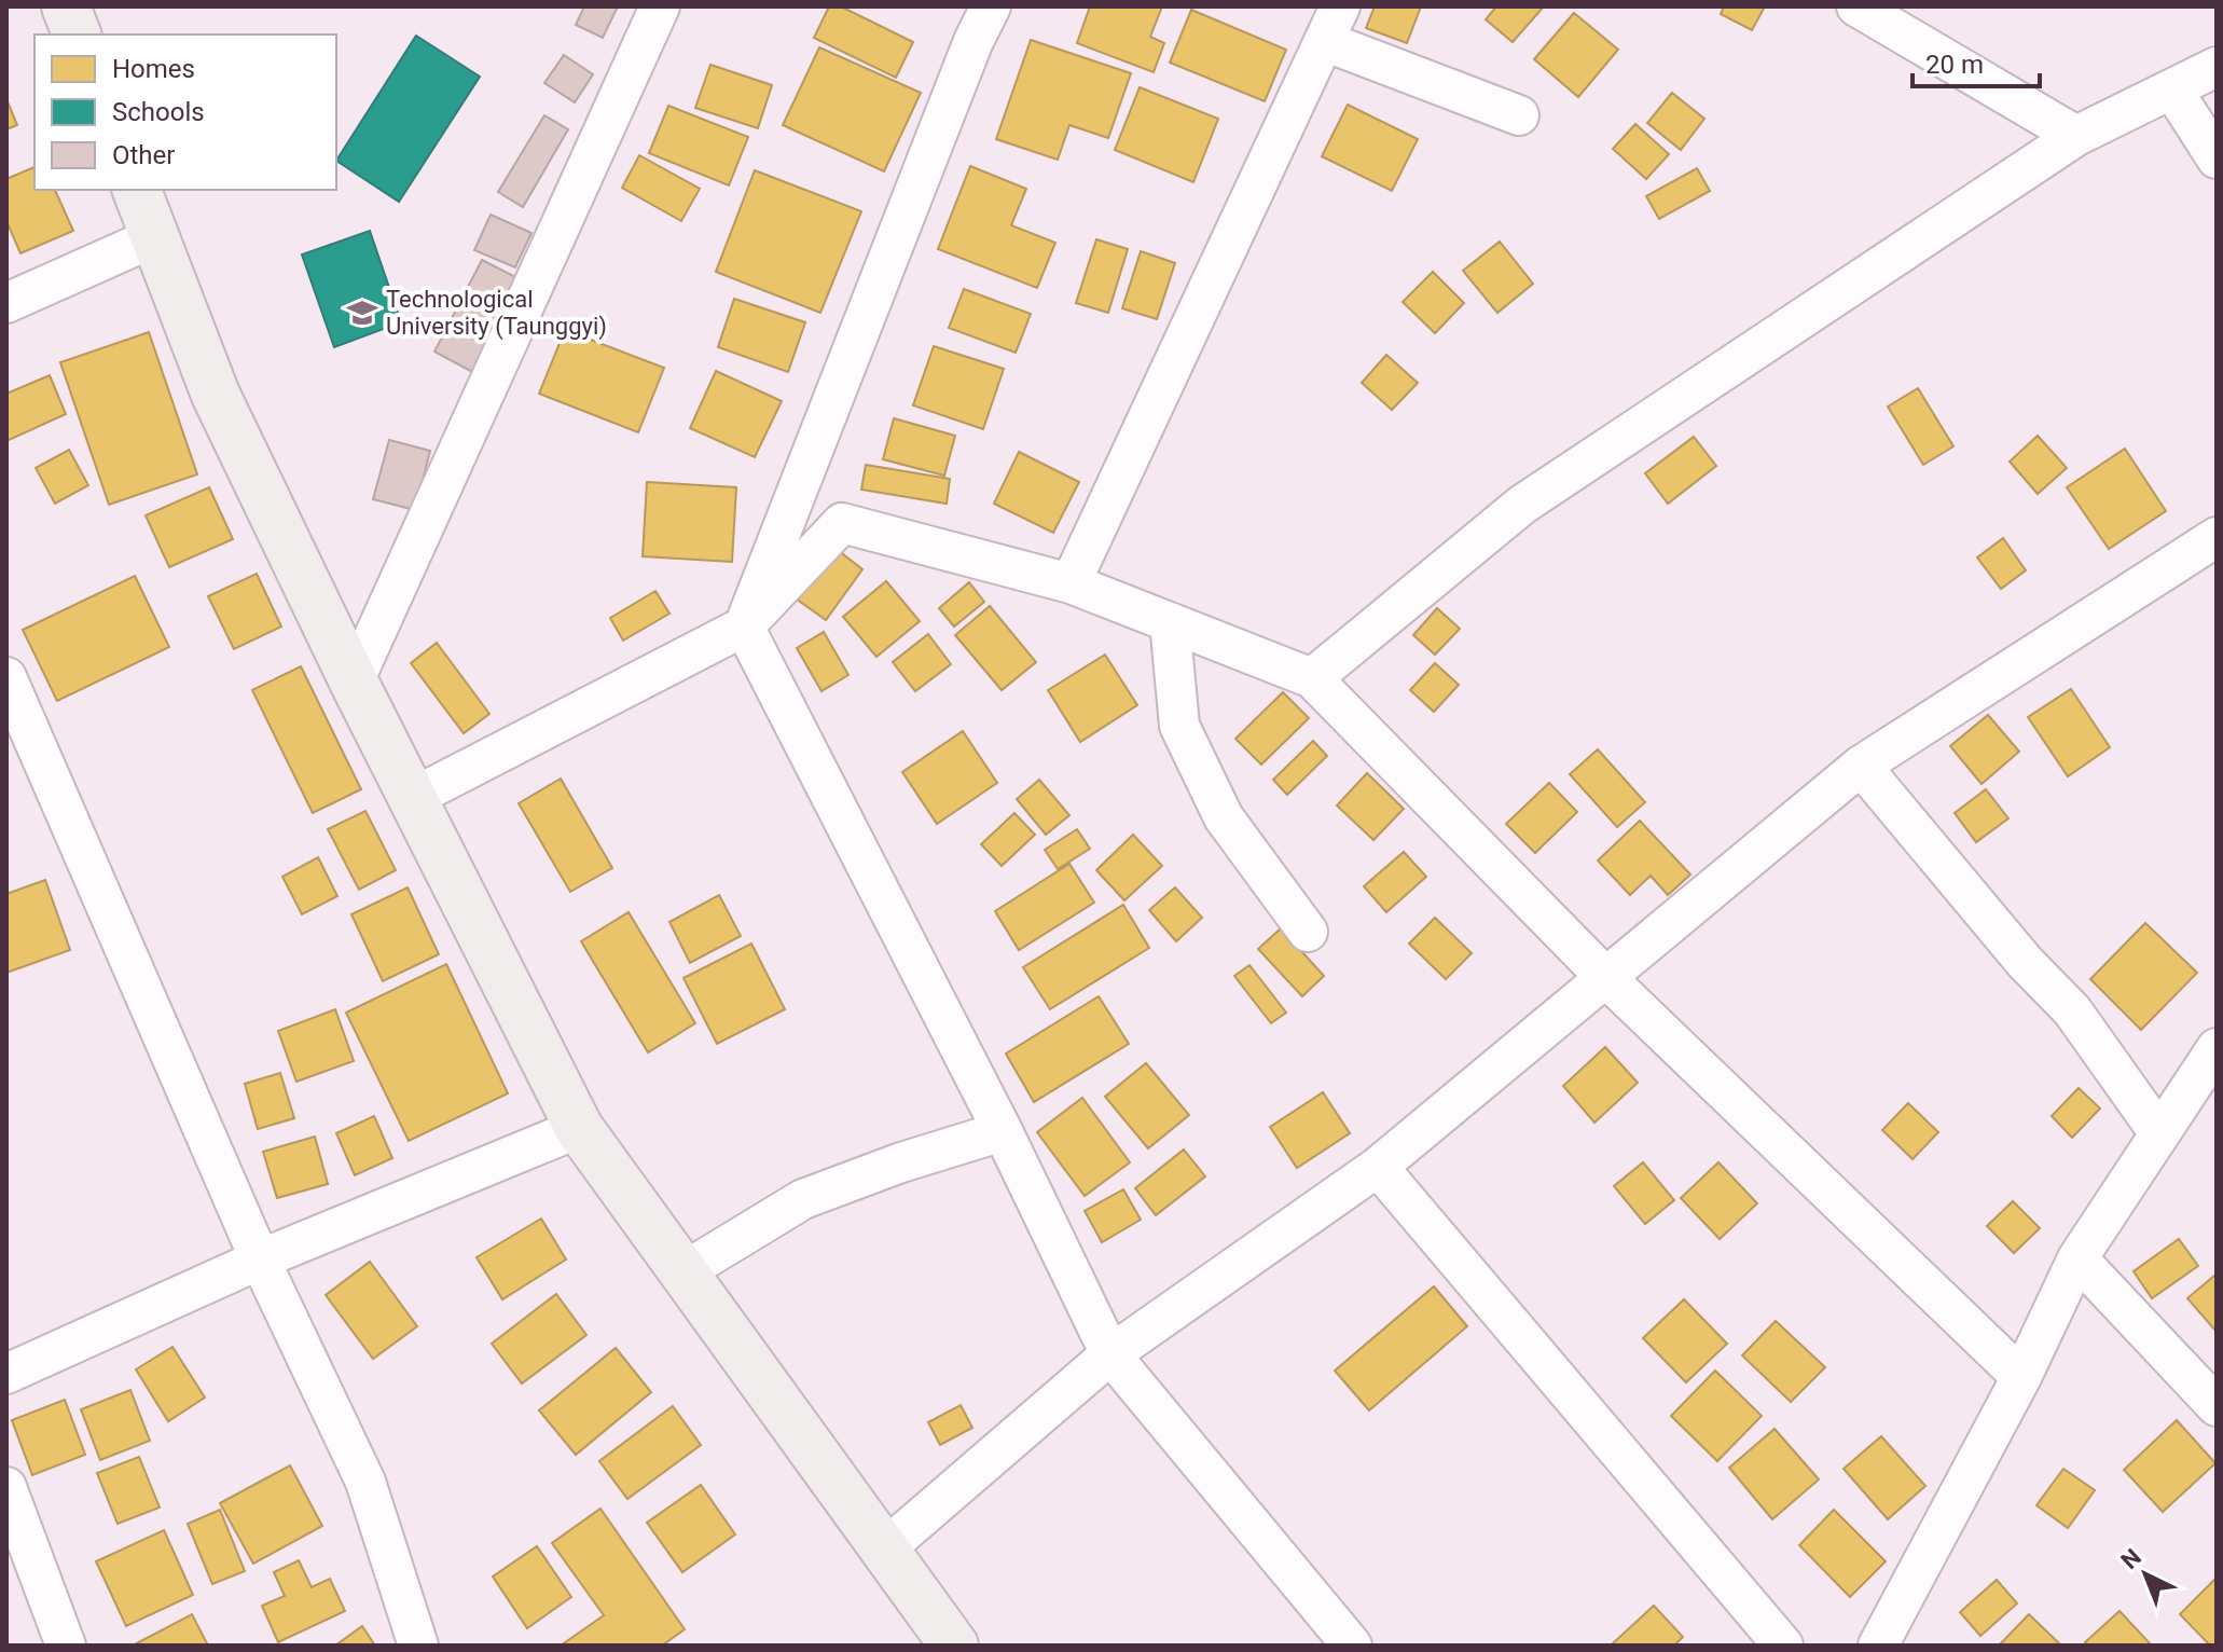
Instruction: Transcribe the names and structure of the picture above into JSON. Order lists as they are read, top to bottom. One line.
{"places":{"school or university":["Technological University (Taunggyi)"]},"legend":["Homes","Schools","Other"],"scale_bar":"20 m","north":"top left"}
